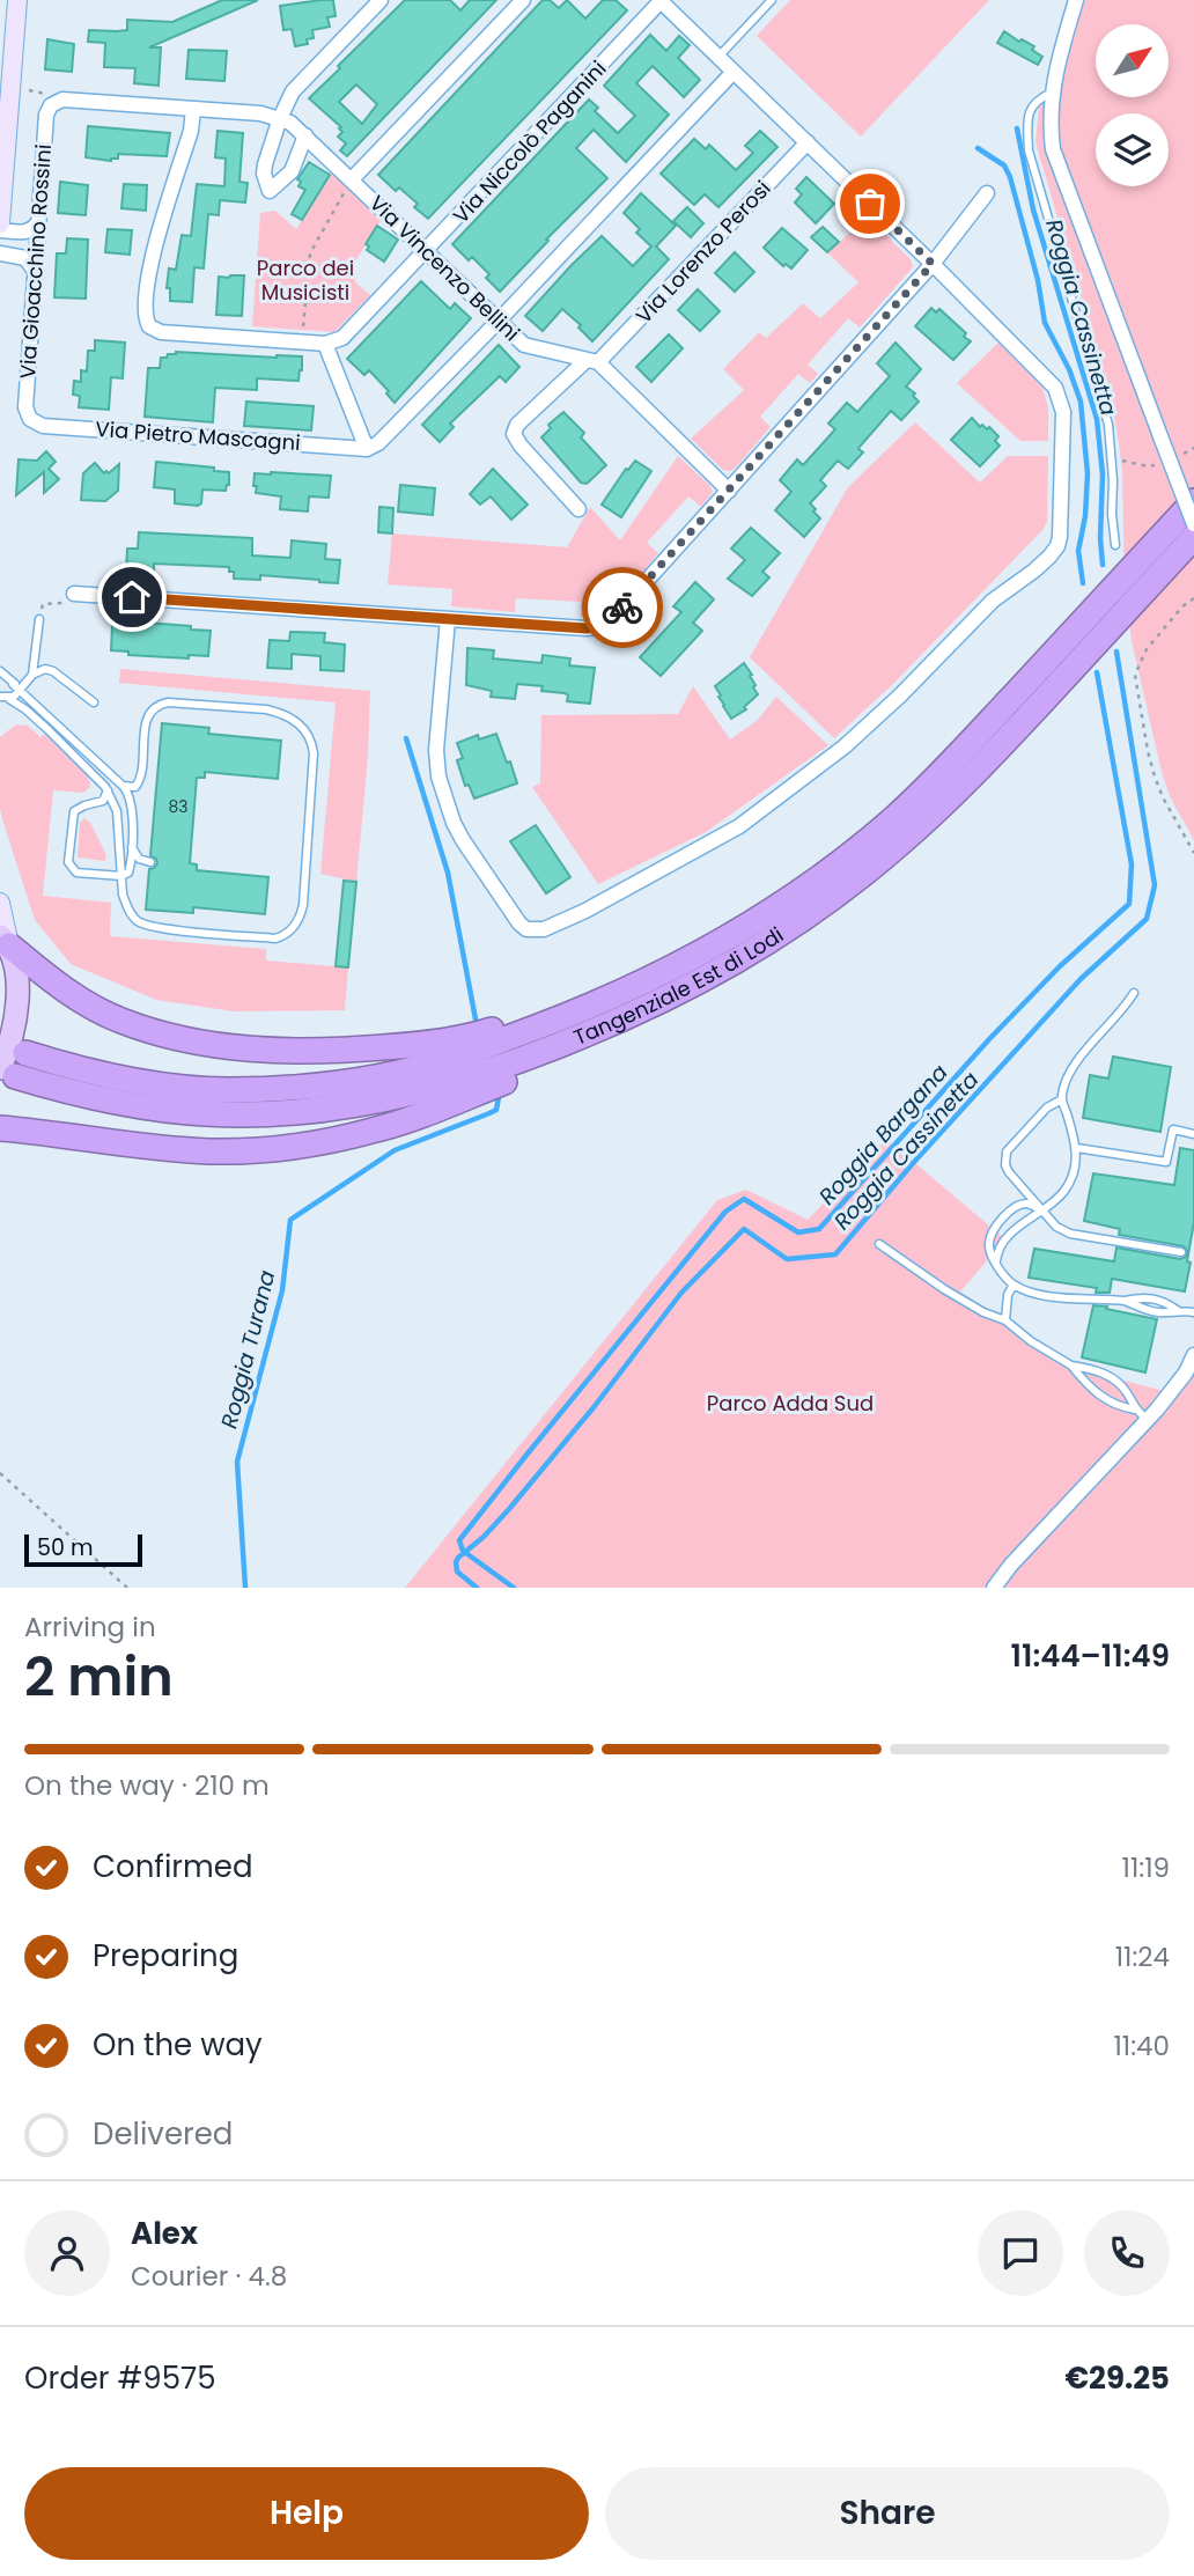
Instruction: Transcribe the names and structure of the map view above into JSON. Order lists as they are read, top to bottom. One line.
{"streets":{"highway":["Tangenziale Est di Lodi"],"street":["Via Niccolò Paganini","Via Lorenzo Perosi","Via Gioacchino Rossini","Via Vincenzo Bellini","Via Pietro Mascagni"]},"crossings":[["Via Niccolò Paganini","Via Vincenzo Bellini"],["Via Lorenzo Perosi","Via Vincenzo Bellini"],["Via Gioacchino Rossini","Via Pietro Mascagni"]],"water":["Roggia Cassinetta","Roggia Bargana","Roggia Turana"],"parks":["Parco dei Musicisti","Parco Adda Sud"],"house_numbers":["83"],"scale_bar":"50 m","north":"top right","page":{"scale":"50 m","heading":["2 min","Arriving in","11:44–11:49"],"panel":["Alex","Courier · 4.8","Order #9575","€29.25"],"bar":"On the way · 210 m","list":[["Confirmed","11:19"],["Preparing","11:24"],["On the way","11:40"],"Delivered"],"buttons":["Help","Share"]}}
